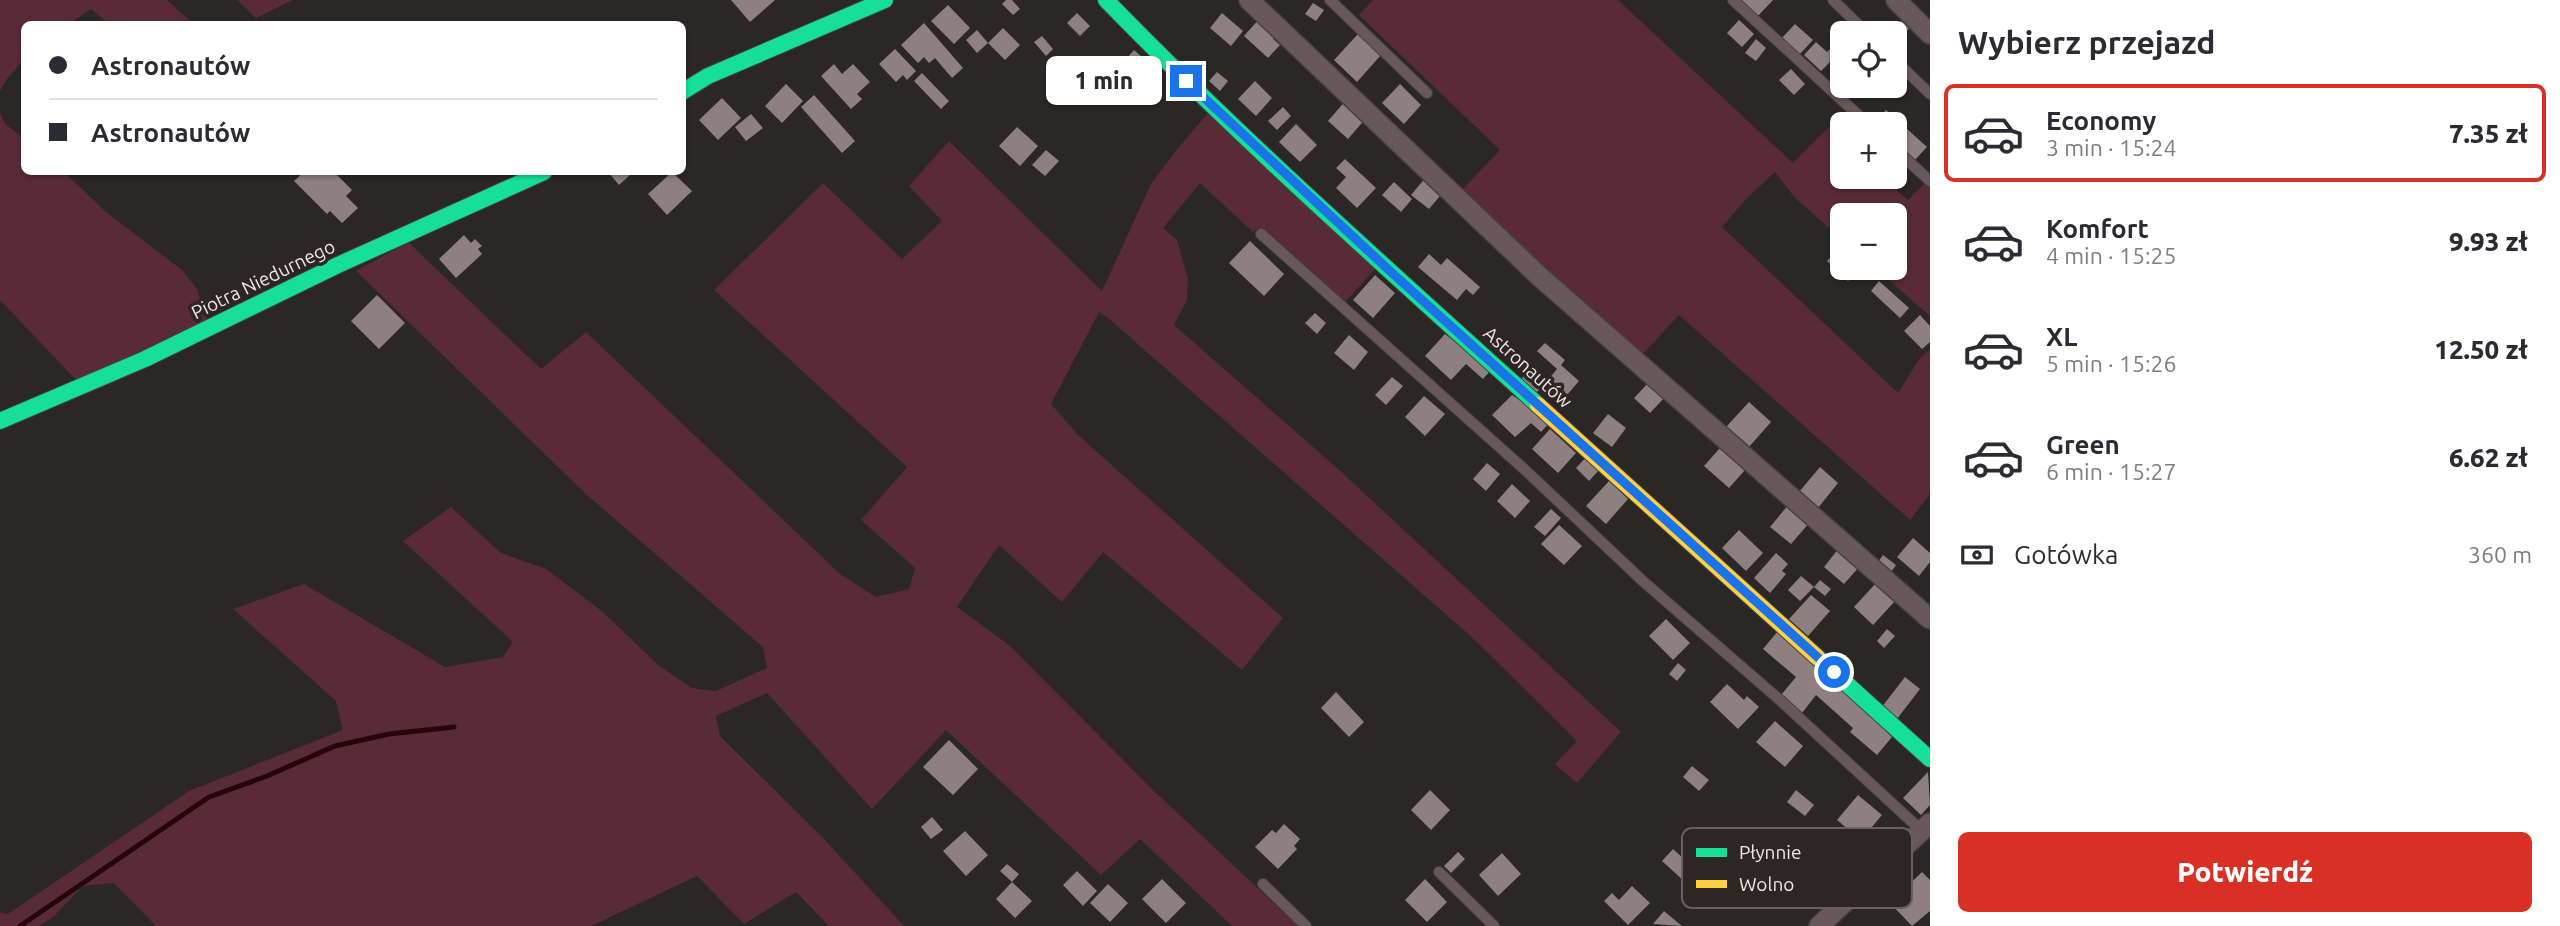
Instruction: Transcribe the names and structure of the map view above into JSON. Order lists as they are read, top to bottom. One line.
{"streets":{"street":["Piotra Niedurnego","Astronautów"]},"legend":["Płynnie","Wolno"],"page":{"heading":"Wybierz przejazd","map_buttons":["+","−"],"banner":["Astronautów","Astronautów"],"bubble":"1 min","list":[{"name":"Economy","note":"3 min · 15:24","value":"7.35 zł"},{"name":"Komfort","note":"4 min · 15:25","value":"9.93 zł"},{"name":"XL","note":"5 min · 15:26","value":"12.50 zł"},{"name":"Green","note":"6 min · 15:27","value":"6.62 zł"}],"pay":["Gotówka","360 m"],"buttons":"Potwierdź"}}
